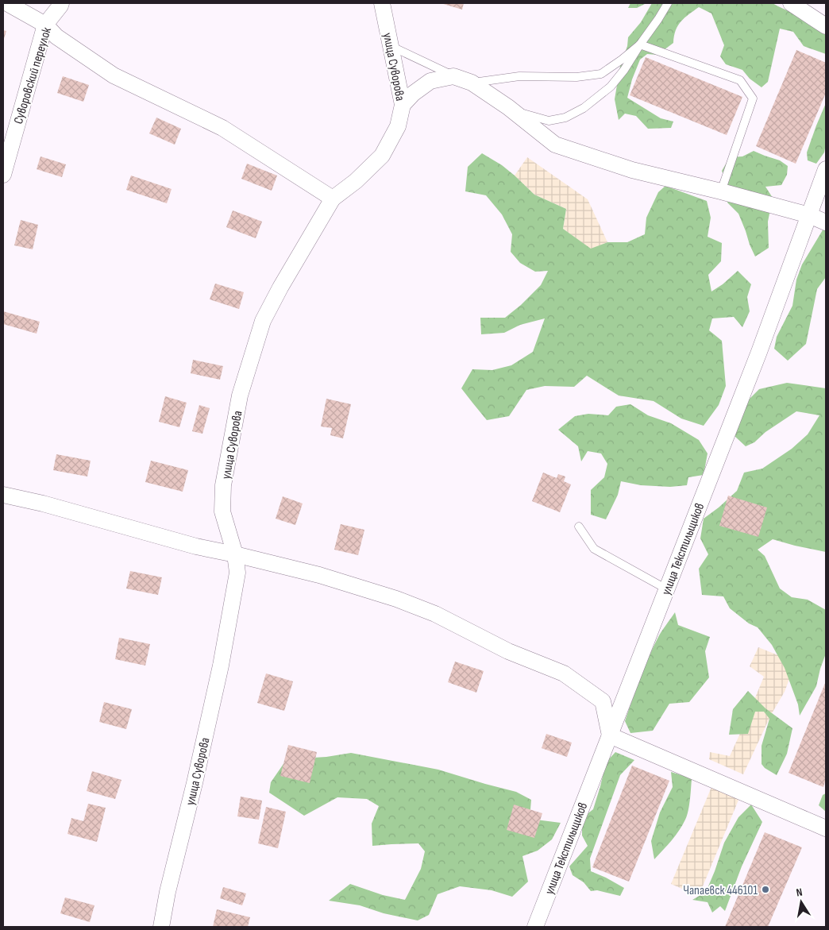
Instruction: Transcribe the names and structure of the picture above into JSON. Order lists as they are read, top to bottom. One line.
{"streets":{"street":["улица Суворова","Суворовский переулок","улица Текстильщиков"]},"places":["Чапаевск 446101"],"north":"top"}
